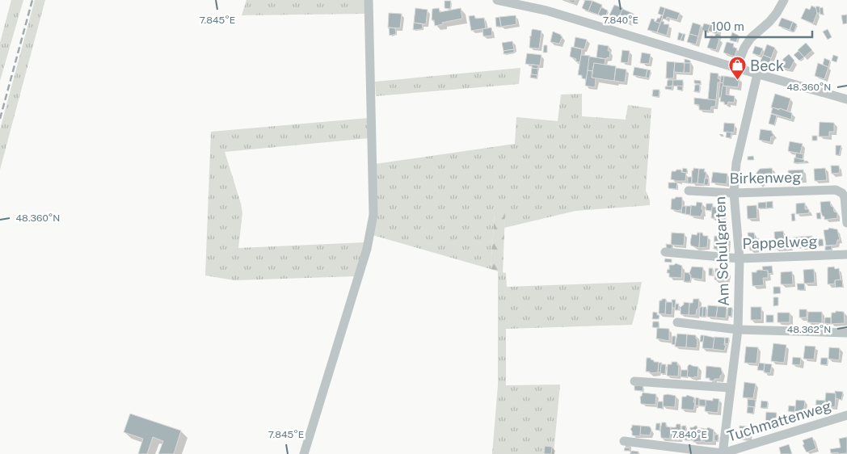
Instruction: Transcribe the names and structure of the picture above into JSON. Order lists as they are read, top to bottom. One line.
{"streets":{"street":["Birkenweg","Pappelweg","Am Schulgarten","Tuchmattenweg"]},"crossings":[["Birkenweg","Am Schulgarten"],["Pappelweg","Am Schulgarten"],["Am Schulgarten","Tuchmattenweg"]],"places":{"shop":["Beck"]},"scale_bar":"100 m","coordinates":["7.845°E","7.840°E","48.360°N","48.362°N"]}
